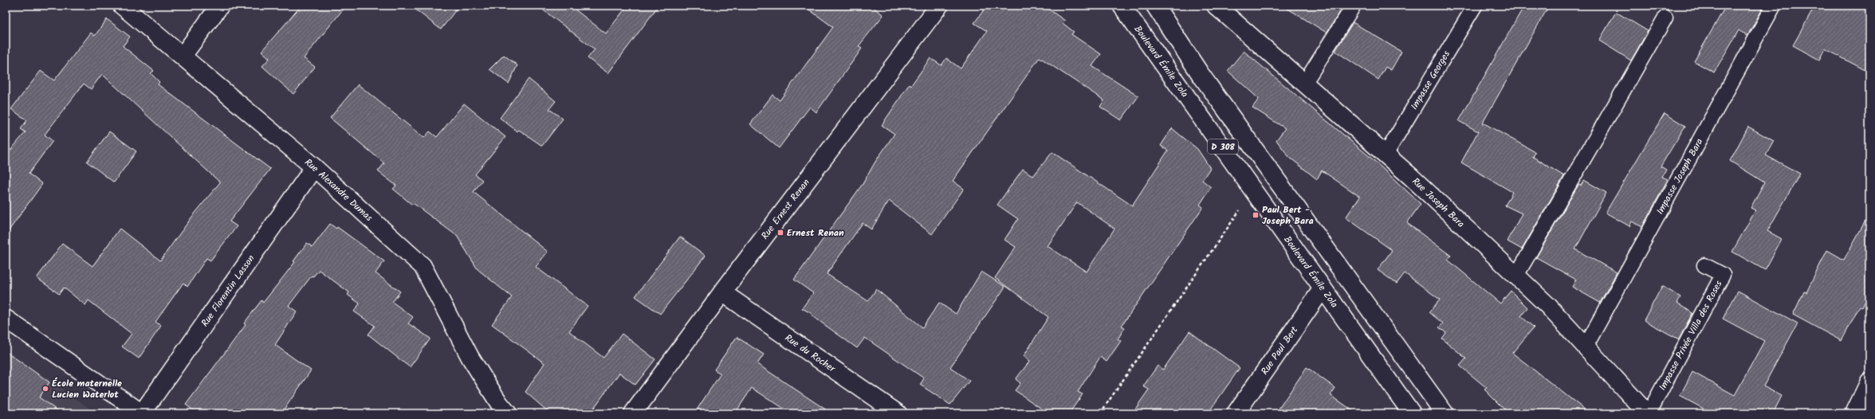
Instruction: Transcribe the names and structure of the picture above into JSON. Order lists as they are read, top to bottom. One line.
{"streets":{"street":["Boulevard Émile Zola","D 308","Rue Alexandre Dumas","Rue Joseph Bara","Rue Ernest Renan","Rue Florentin Lasson","Rue Paul Bert","Rue du Rocher"],"lane":["Impasse Georges","Impasse Joseph Bara","Impasse Privée Villa des Roses"]},"crossings":[["Boulevard Émile Zola","Rue Paul Bert"],["Impasse Georges","Rue Joseph Bara"],["Impasse Joseph Bara","Rue Joseph Bara"],["Rue Alexandre Dumas","Rue Florentin Lasson"],["Rue Joseph Bara","Impasse Privée Villa des Roses"],["Rue Ernest Renan","Rue du Rocher"]],"places":{"transit":["Paul Bert - Joseph Bara","Ernest Renan"],"other":["École maternelle Lucien Waterlot"]}}
